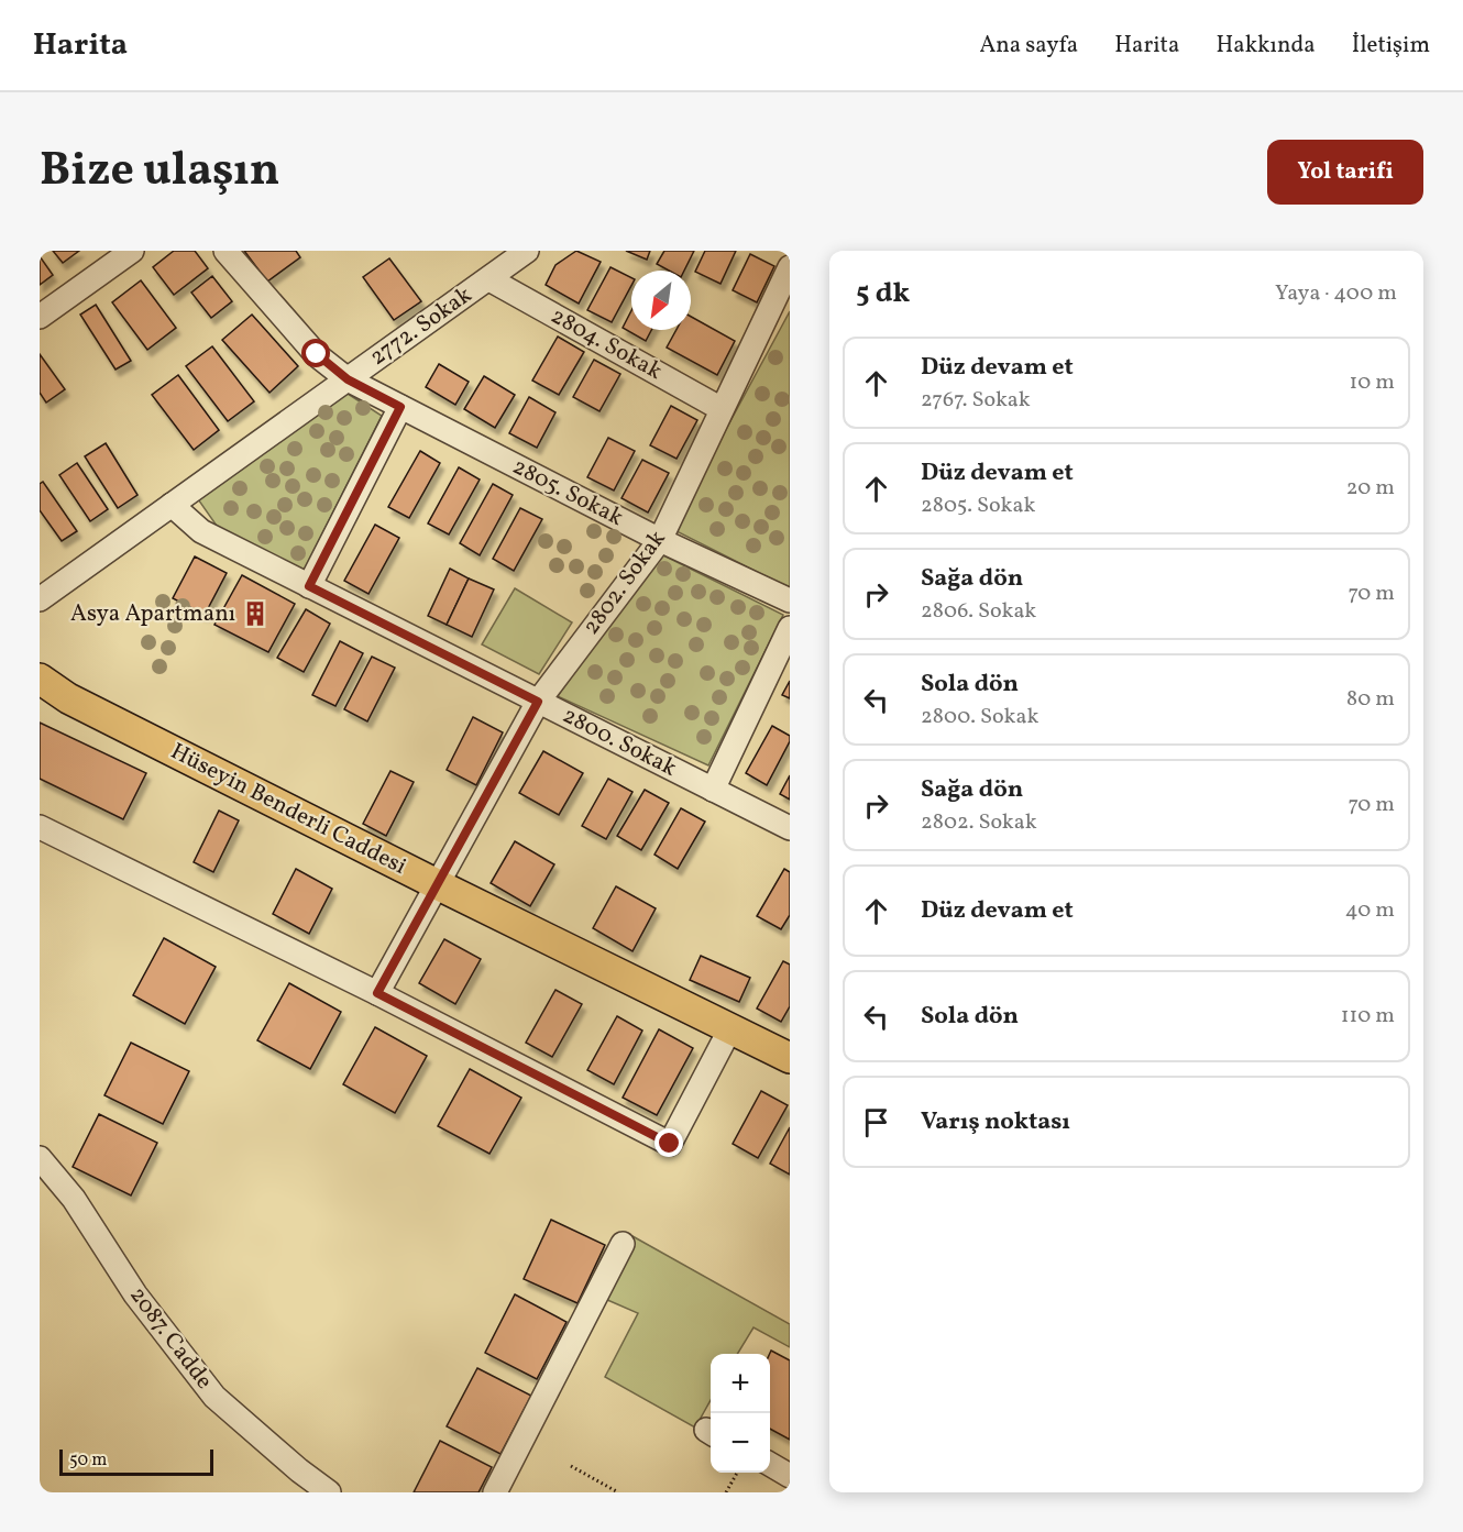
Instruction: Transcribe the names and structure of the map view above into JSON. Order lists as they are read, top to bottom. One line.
{"streets":{"main road":["Hüseyin Benderli Caddesi"],"street":["2772. Sokak","2804. Sokak","2805. Sokak","2802. Sokak","2800. Sokak","2087. Cadde"]},"crossings":[["2772. Sokak","2804. Sokak"],["2772. Sokak","2805. Sokak"],["2772. Sokak","2800. Sokak"],["2804. Sokak","2802. Sokak"],["2805. Sokak","2802. Sokak"],["2802. Sokak","2800. Sokak"],["2802. Sokak","Hüseyin Benderli Caddesi"]],"places":{"building":["Asya Apartmanı"]},"scale_bar":"50 m","north":"bottom left","page":{"header":"Harita","nav":["Ana sayfa","Harita","Hakkında","İletişim"],"title":"Bize ulaşın","buttons":"Yol tarifi","heading":["5 dk","Yaya · 400 m"],"list":[["Düz devam et","2767. Sokak","10 m"],["Düz devam et","2805. Sokak","20 m"],["Sağa dön","2806. Sokak","70 m"],["Sola dön","2800. Sokak","80 m"],["Sağa dön","2802. Sokak","70 m"],["Düz devam et","40 m"],["Sola dön","110 m"],"Varış noktası"],"map_buttons":["+","−"],"scale":"50 m"}}
